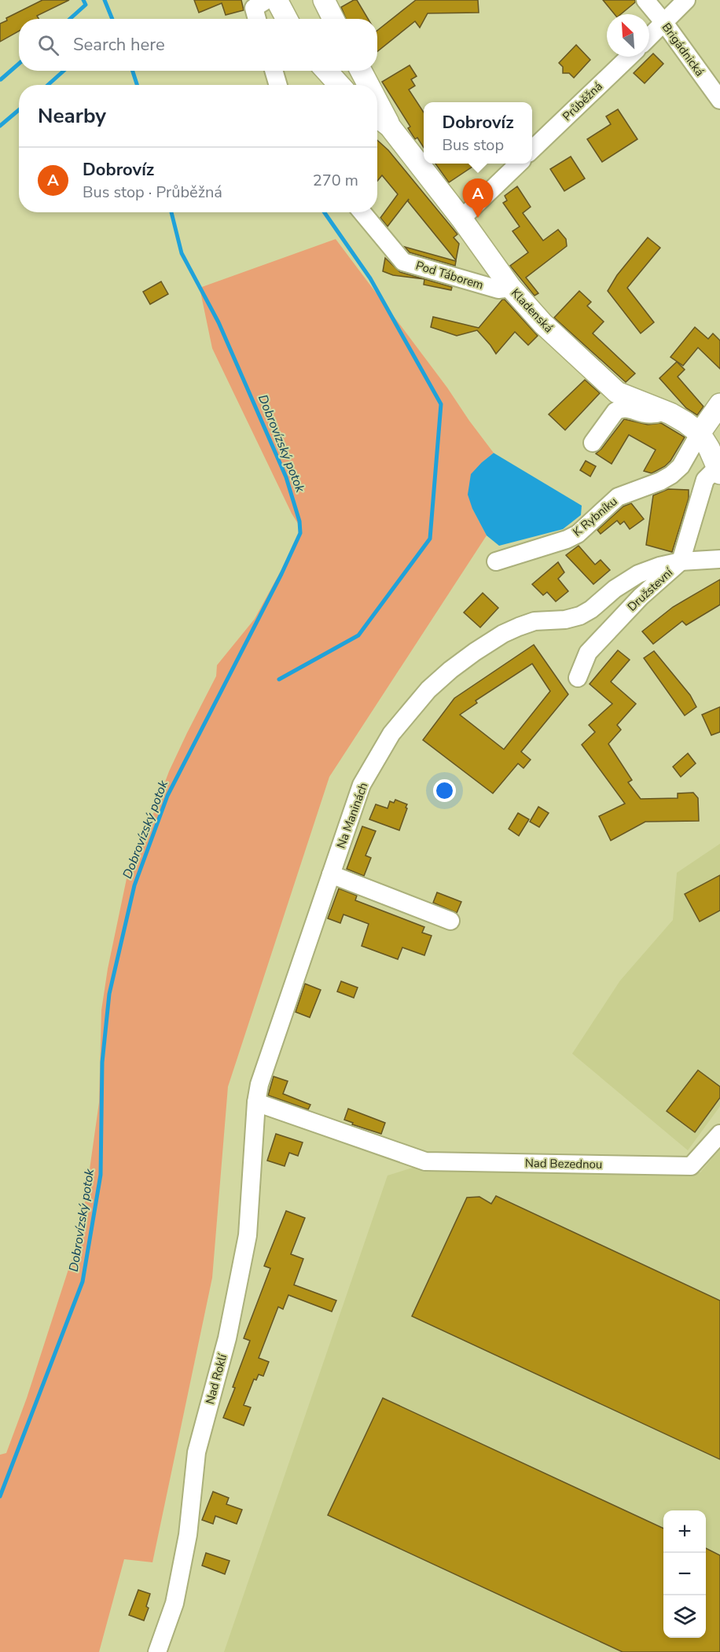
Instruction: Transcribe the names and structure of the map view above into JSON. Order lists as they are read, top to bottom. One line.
{"streets":{"street":["Brigádnická","Průběžná","Pod Táborem","Kladenská","K Rybníku","Družstevní","Na Maninách","Nad Bezednou","Nad Roklí"]},"crossings":[["Pod Táborem","Kladenská"],["Kladenská","K Rybníku"],["Kladenská","Družstevní"],["Družstevní","Na Maninách"],["Na Maninách","Nad Bezednou"],["Na Maninách","Nad Roklí"],["Nad Bezednou","Nad Roklí"]],"water":["Dobrovízský potok"],"north":"top left","page":{"search":"Search here","heading":"Nearby","popup":["Dobrovíz","Bus stop"],"list":[{"mark":"A","name":"Dobrovíz","note":"Bus stop · Průběžná","value":"270 m"}],"pins":"A","map_buttons":["+","−"]}}
